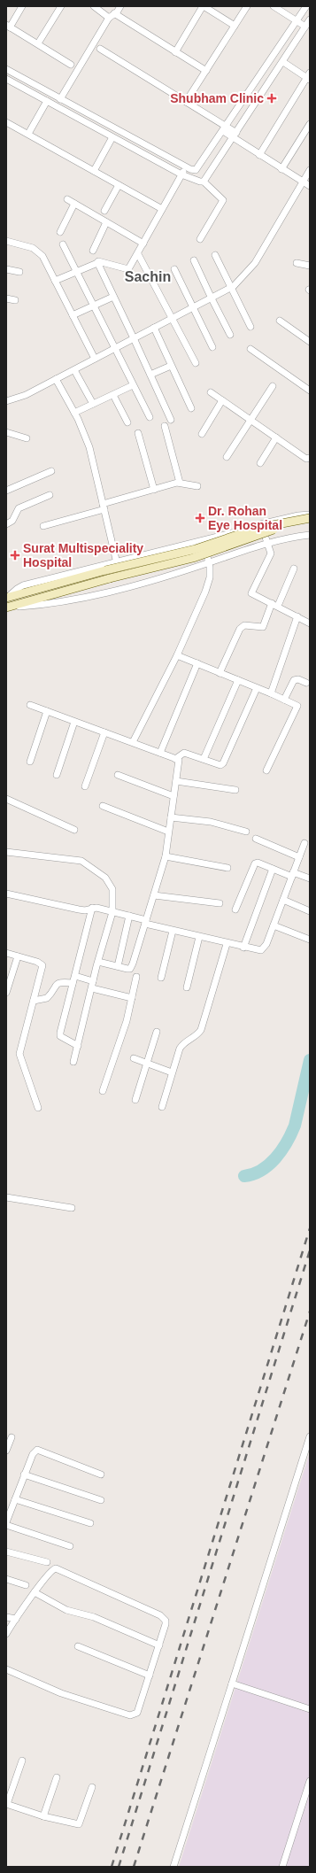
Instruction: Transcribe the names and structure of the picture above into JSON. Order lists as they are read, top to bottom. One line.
{"districts":["Sachin"],"places":{"health":["Shubham Clinic","Dr. Rohan Eye Hospital","Surat Multispeciality Hospital"]}}
